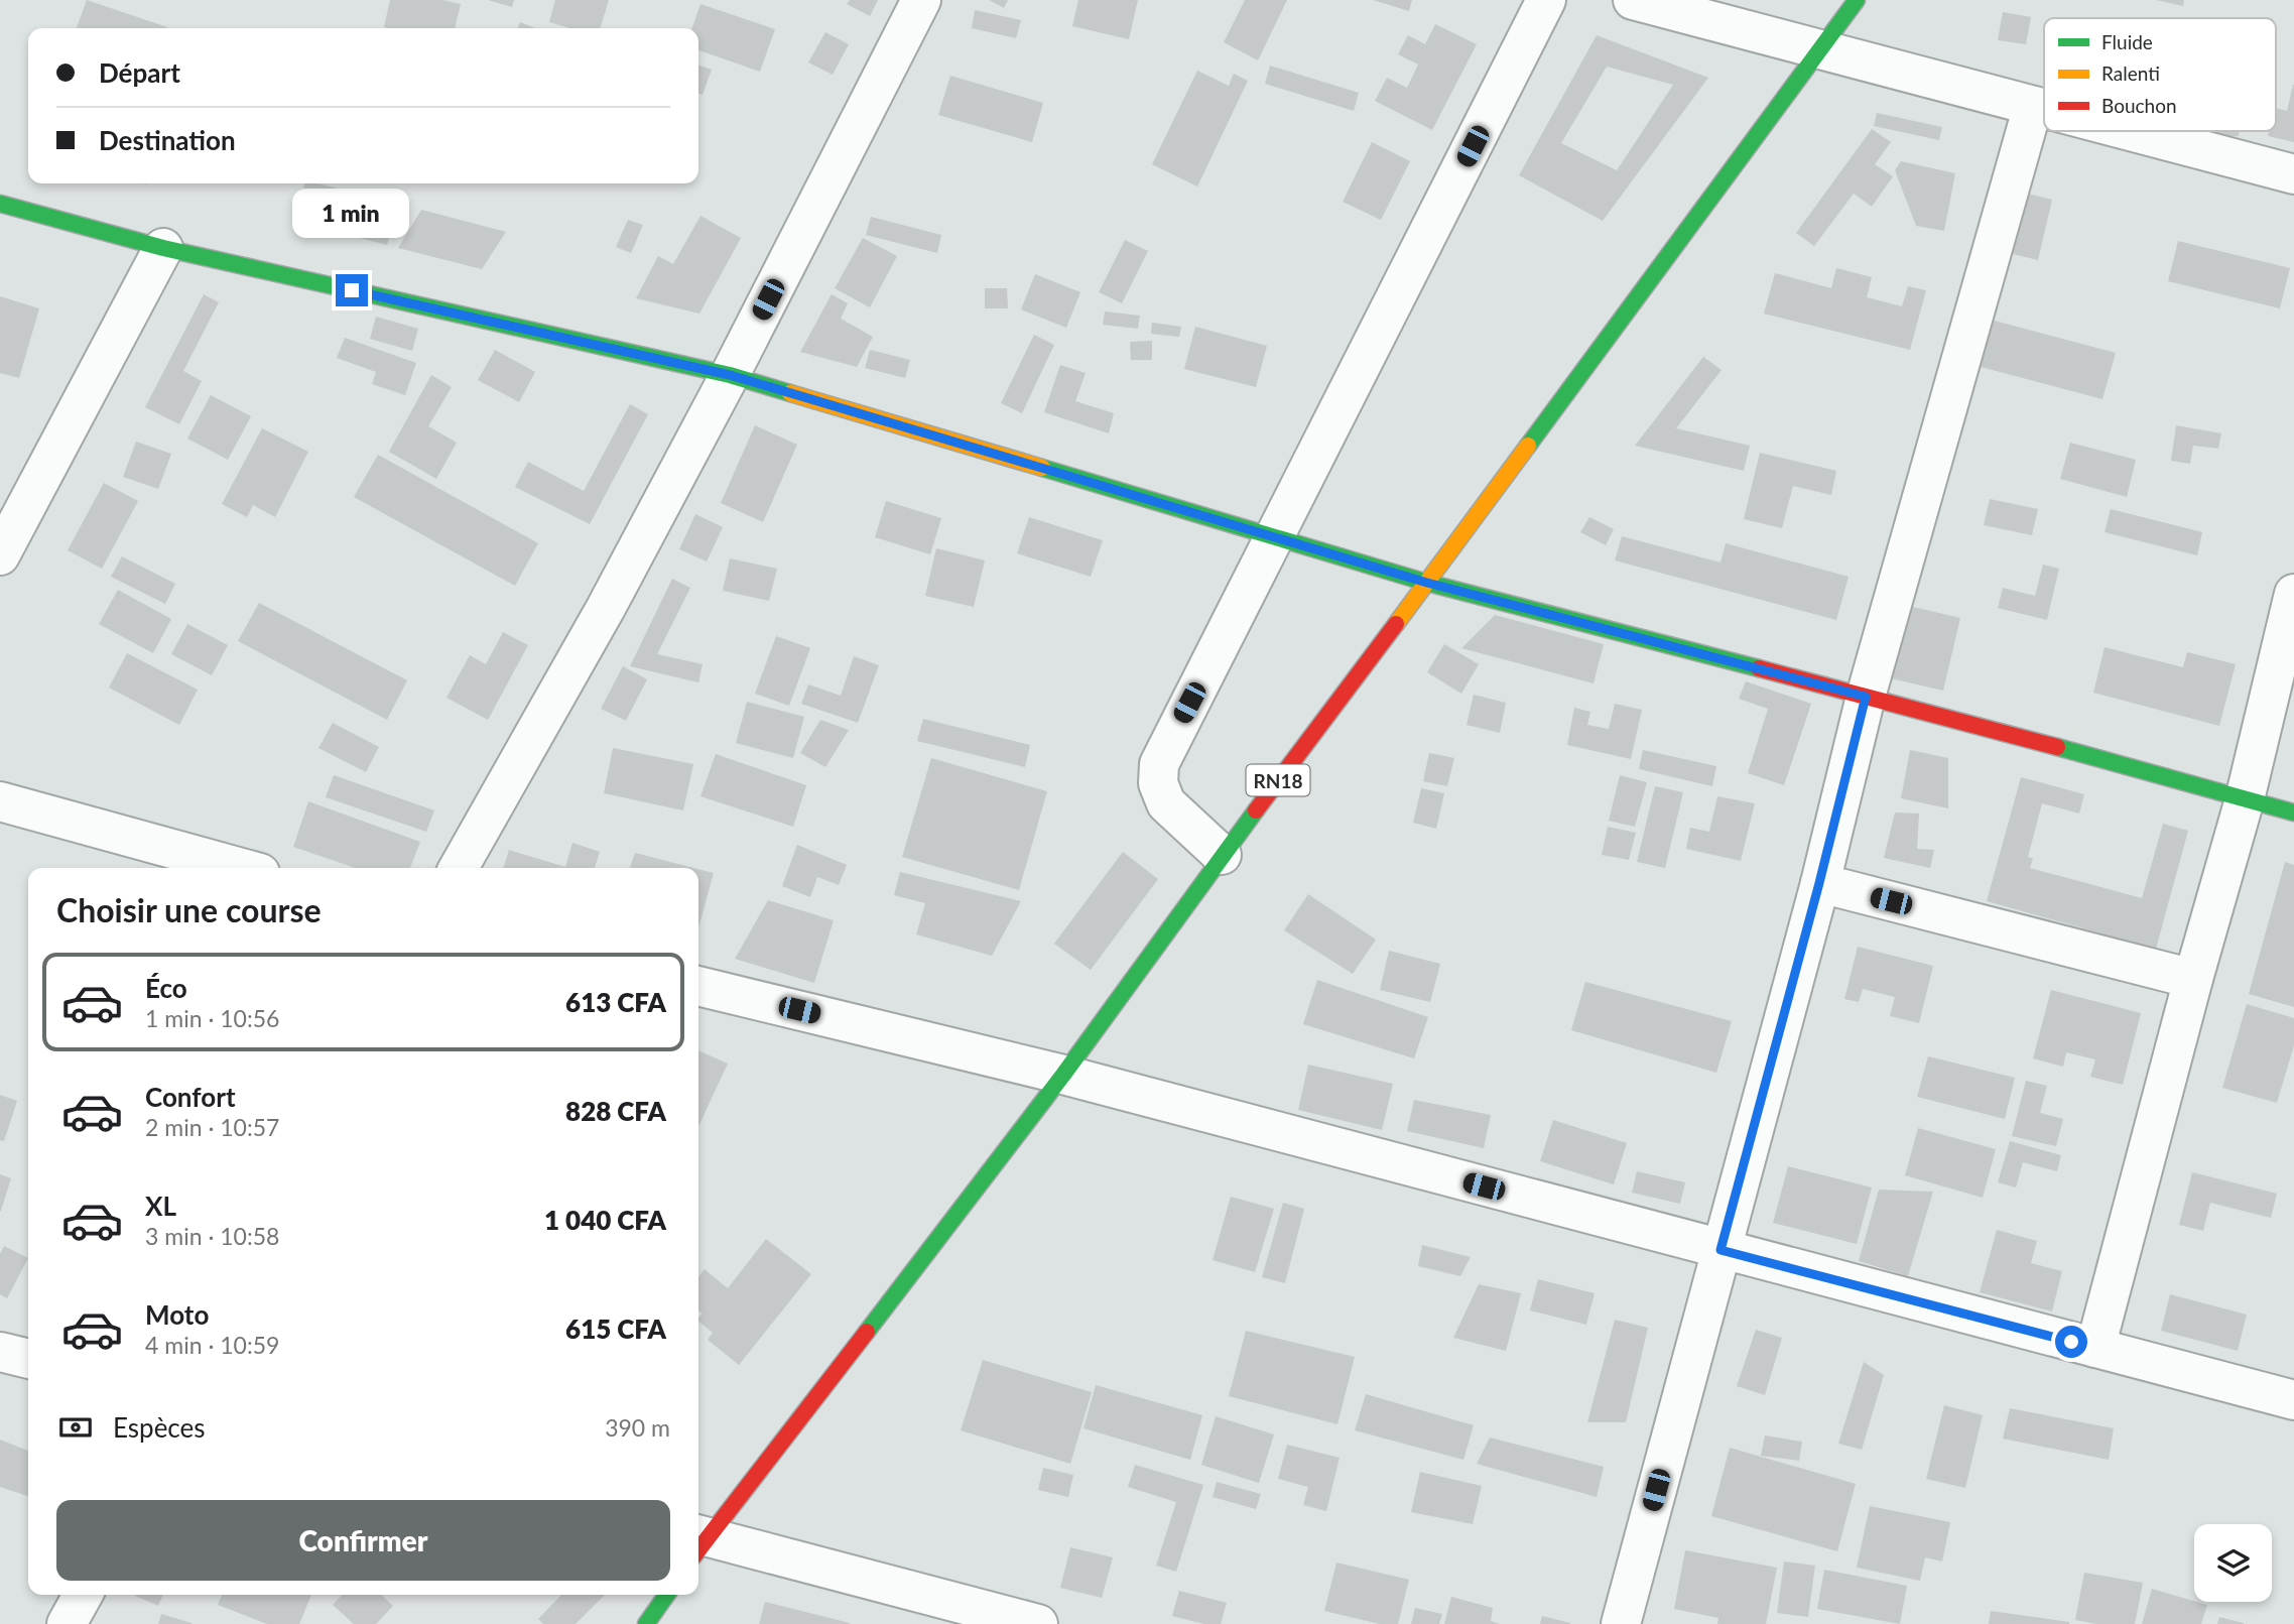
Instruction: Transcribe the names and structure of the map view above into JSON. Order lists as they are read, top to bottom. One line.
{"streets":{"street":["RN18"]},"legend":["Fluide","Ralenti","Bouchon"],"page":{"banner":["Départ","Destination"],"bubble":"1 min","heading":"Choisir une course","list":[{"name":"Éco","note":"1 min · 10:56","value":"613 CFA"},{"name":"Confort","note":"2 min · 10:57","value":"828 CFA"},{"name":"XL","note":"3 min · 10:58","value":"1 040 CFA"},{"name":"Moto","note":"4 min · 10:59","value":"615 CFA"}],"pay":["Espèces","390 m"],"buttons":"Confirmer"}}
